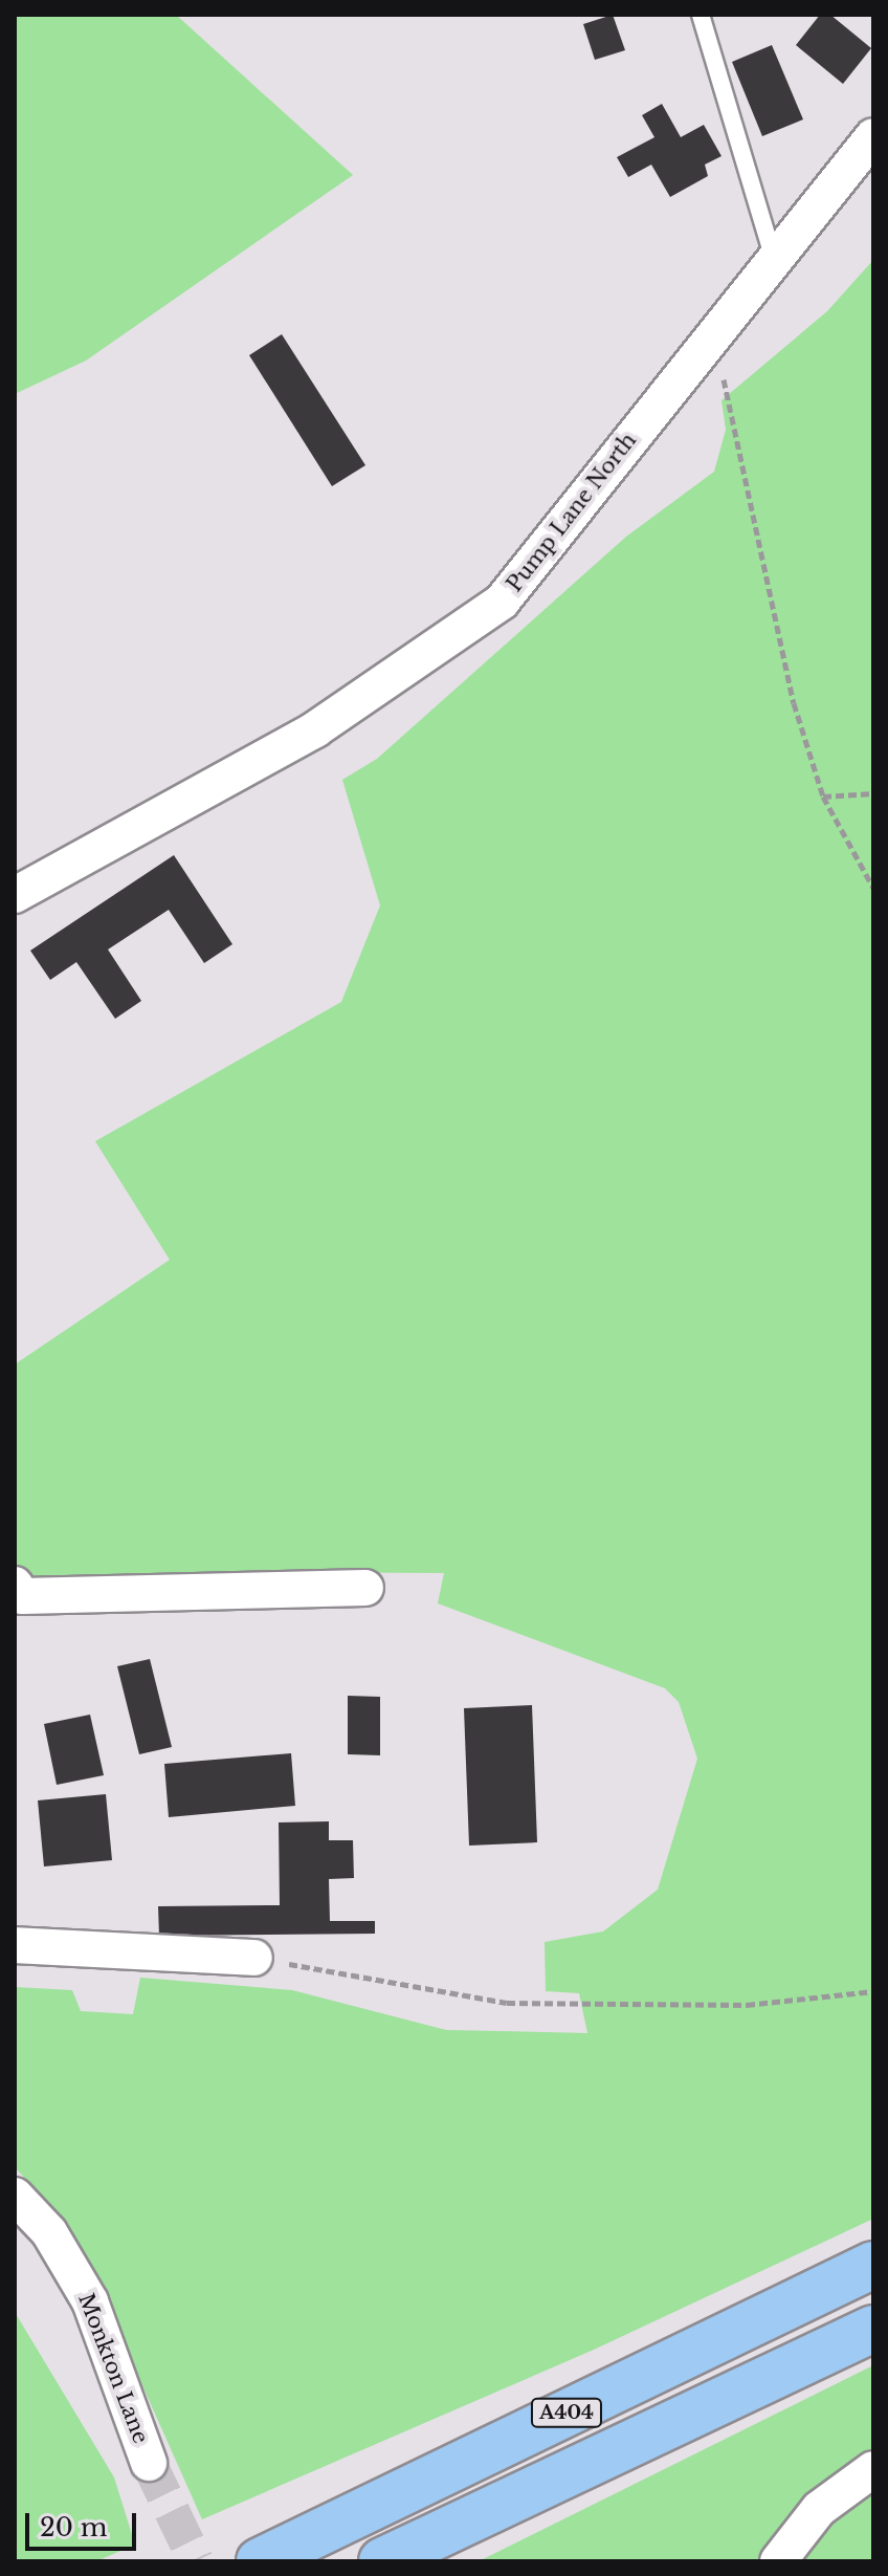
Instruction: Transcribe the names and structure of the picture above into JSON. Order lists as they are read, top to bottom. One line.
{"streets":{"highway":["A404"],"street":["Pump Lane North","Monkton Lane"]},"scale_bar":"20 m"}
